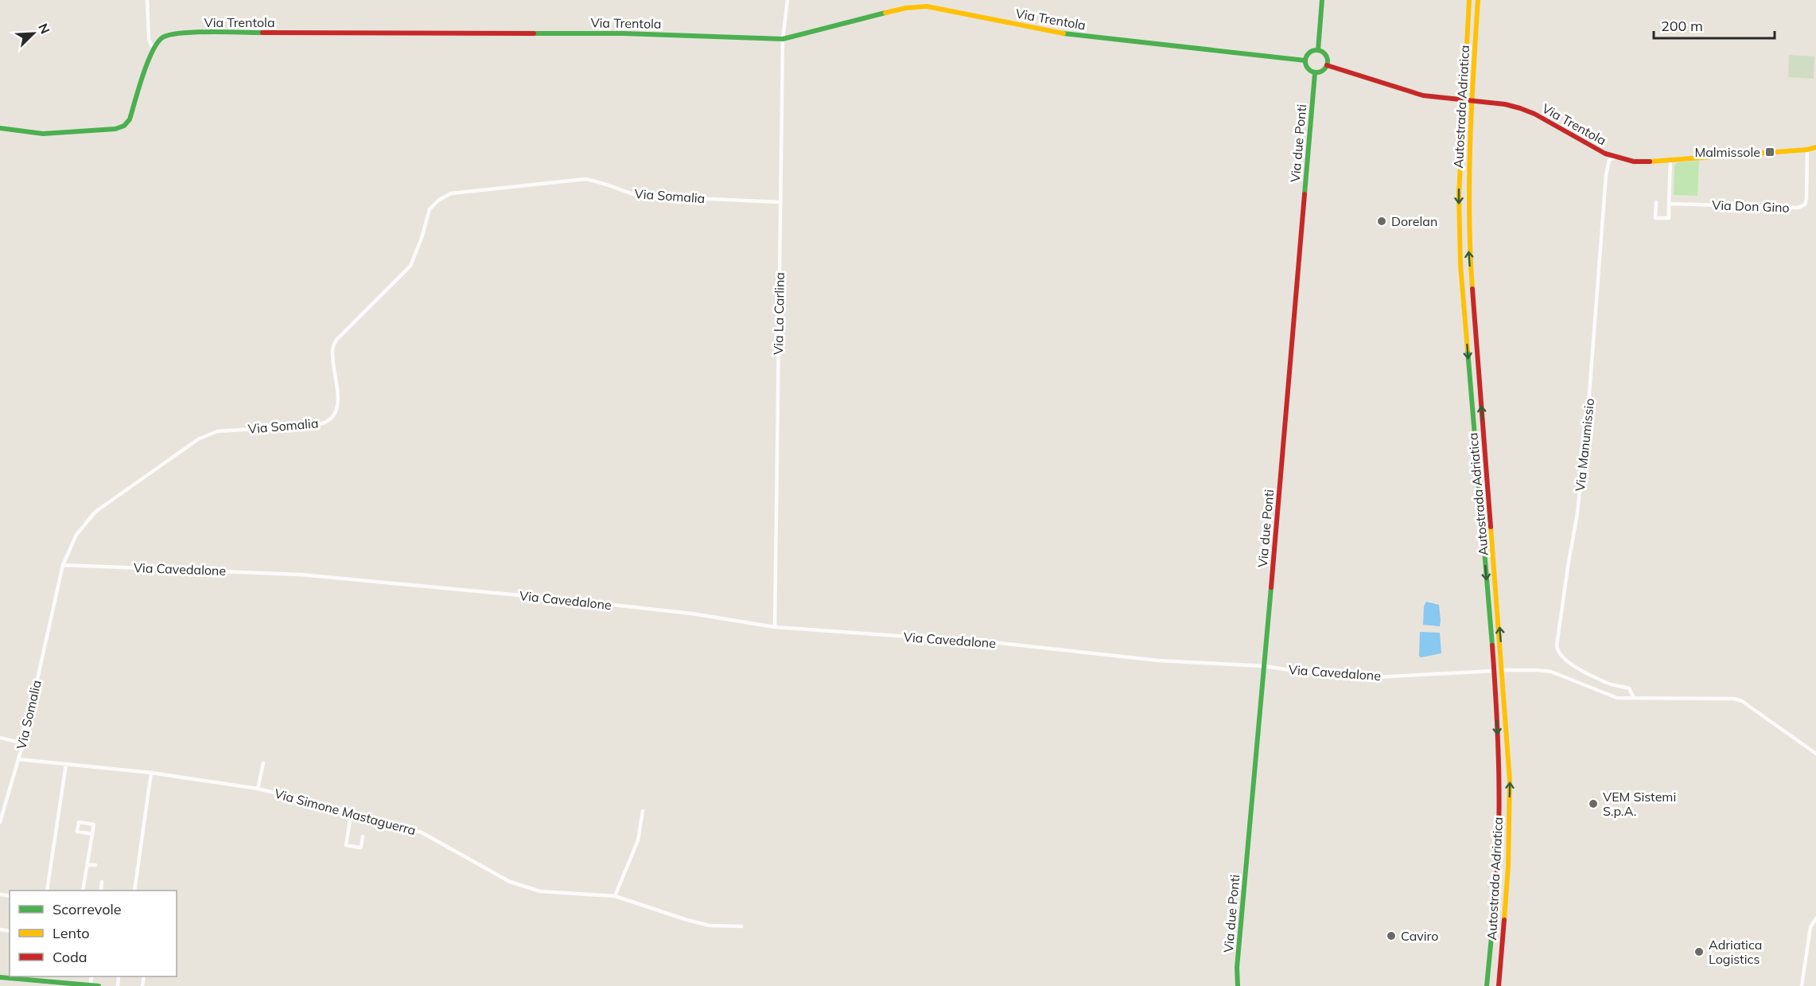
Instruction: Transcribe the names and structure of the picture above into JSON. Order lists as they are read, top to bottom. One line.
{"streets":{"main road":["Via Trentola","Autostrada Adriatica","Via due Ponti"],"street":["Via Somalia","Via Don Gino","Via La Carlina","Via Manumissio","Via Cavedalone","Via Simone Mastaguerra"]},"crossings":[["Via Trentola","Via due Ponti"],["Via Trentola","Via Don Gino"],["Via Trentola","Via La Carlina"],["Via Trentola","Via Manumissio"],["Via due Ponti","Via Cavedalone"],["Via Somalia","Via La Carlina"],["Via Somalia","Via Cavedalone"],["Via Somalia","Via Simone Mastaguerra"],["Via La Carlina","Via Cavedalone"],["Via Manumissio","Via Cavedalone"]],"places":{"transit":["Malmissole"],"other":["Dorelan","VEM Sistemi S.p.A.","Caviro","Adriatica Logistics"]},"legend":["Scorrevole","Lento","Coda"],"scale_bar":"200 m","north":"top right"}
